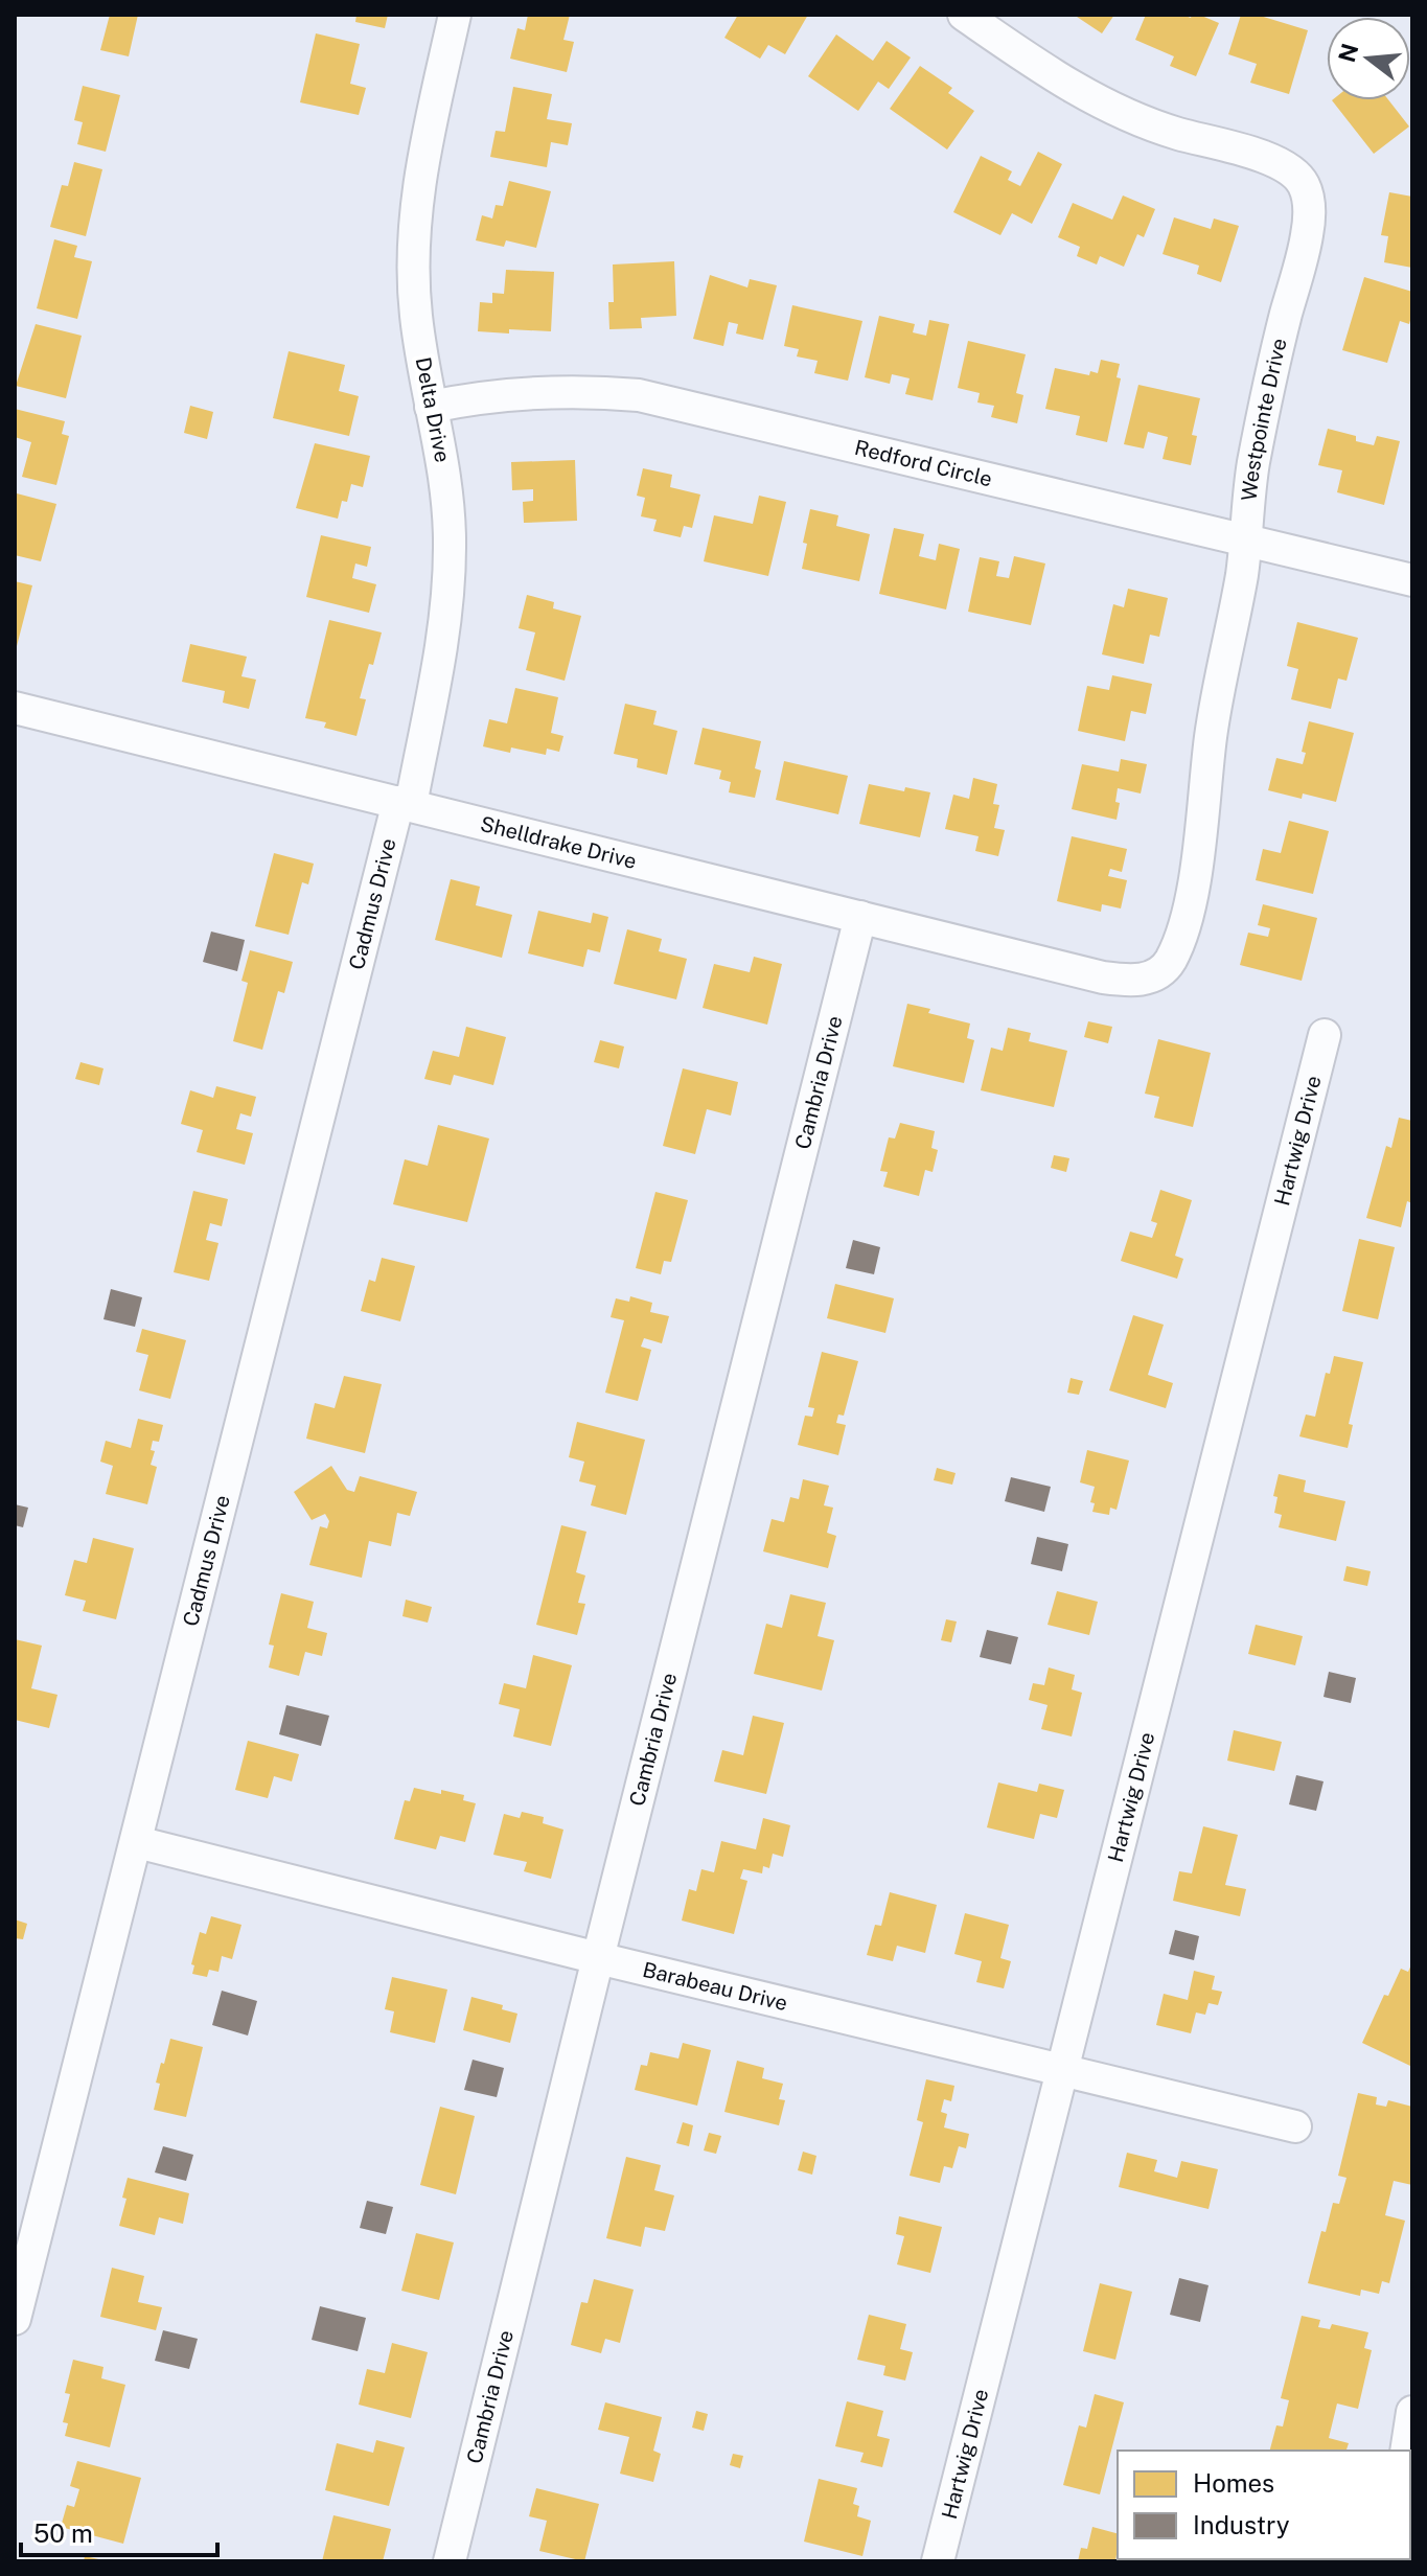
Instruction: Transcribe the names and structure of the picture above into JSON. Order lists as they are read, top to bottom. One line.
{"streets":{"street":["Delta Drive","Westpointe Drive","Redford Circle","Shelldrake Drive","Cadmus Drive","Cambria Drive","Hartwig Drive","Barabeau Drive"]},"crossings":[["Delta Drive","Redford Circle"],["Delta Drive","Shelldrake Drive"],["Delta Drive","Cadmus Drive"],["Westpointe Drive","Redford Circle"],["Westpointe Drive","Shelldrake Drive"],["Shelldrake Drive","Cadmus Drive"],["Shelldrake Drive","Cambria Drive"],["Cadmus Drive","Barabeau Drive"],["Cambria Drive","Barabeau Drive"],["Hartwig Drive","Barabeau Drive"]],"legend":["Homes","Industry"],"scale_bar":"50 m","north":"left"}
